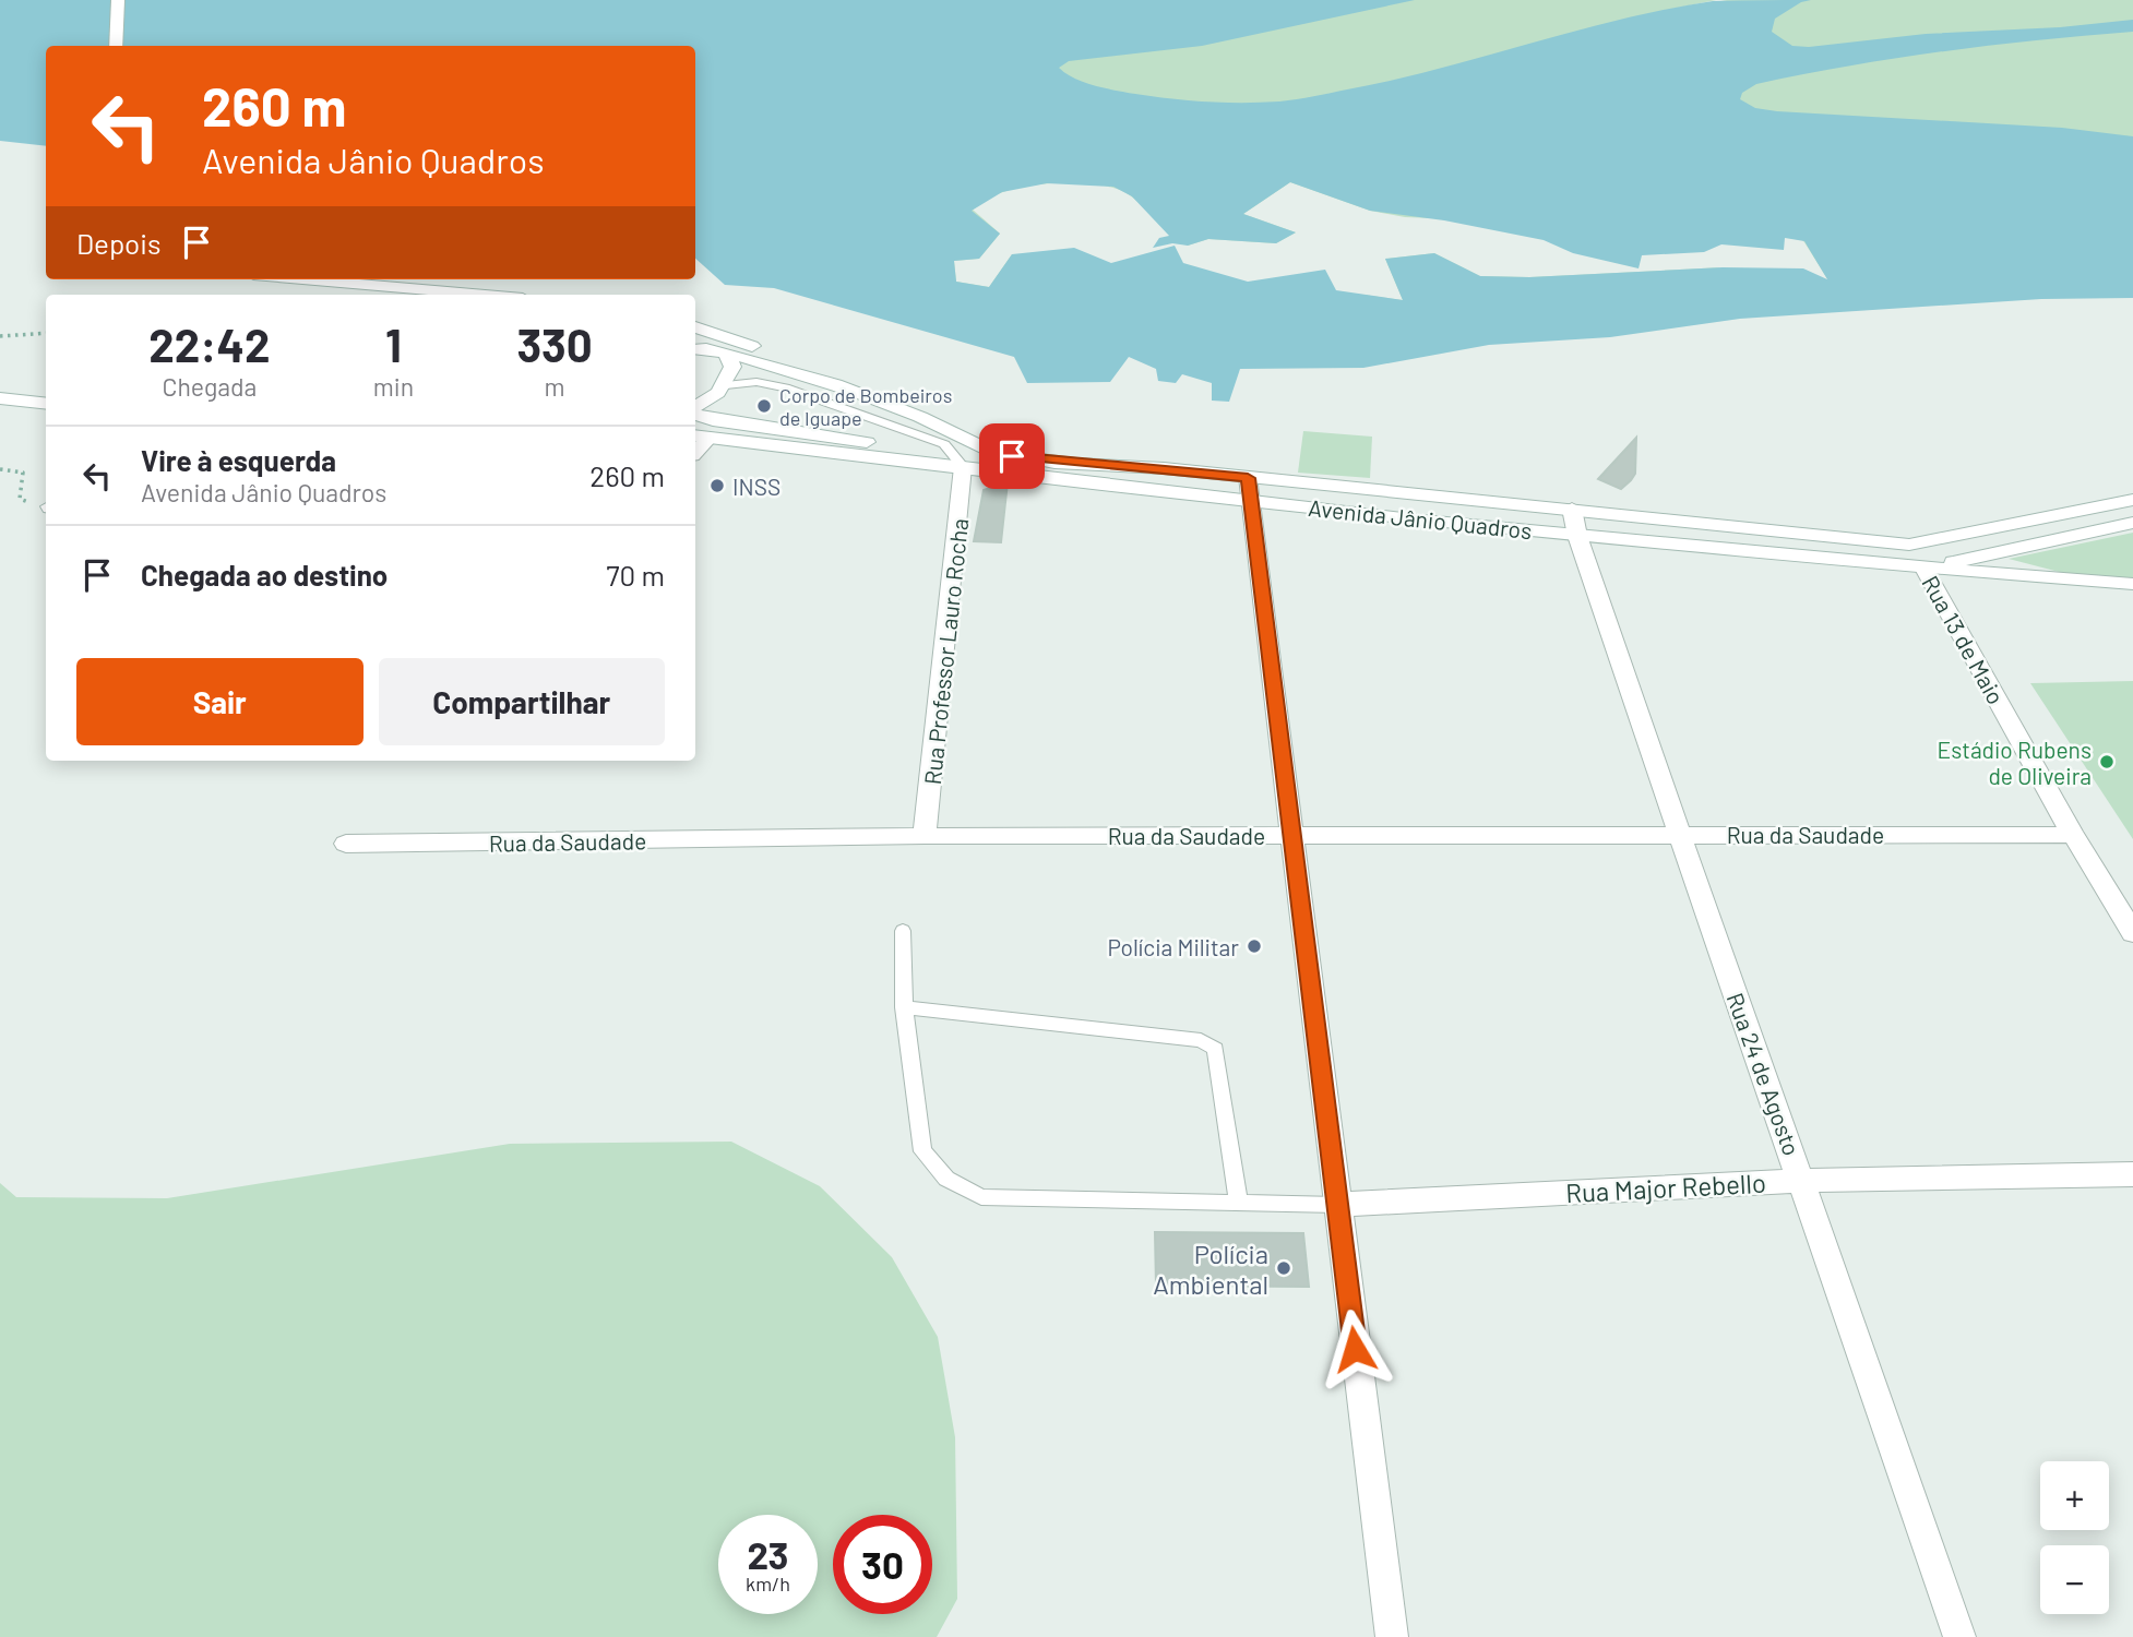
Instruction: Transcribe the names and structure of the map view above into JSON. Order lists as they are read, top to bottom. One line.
{"streets":{"street":["Avenida Jânio Quadros","Rua 13 de Maio","Rua Professor Lauro Rocha","Rua da Saudade","Rua 24 de Agosto","Rua Major Rebello"]},"crossings":[["Avenida Jânio Quadros","Rua 13 de Maio"],["Avenida Jânio Quadros","Rua Professor Lauro Rocha"],["Avenida Jânio Quadros","Rua 24 de Agosto"],["Rua 13 de Maio","Rua da Saudade"],["Rua Professor Lauro Rocha","Rua da Saudade"],["Rua da Saudade","Rua 24 de Agosto"],["Rua 24 de Agosto","Rua Major Rebello"]],"places":["Corpo de Bombeiros de Iguape","INSS","Estádio Rubens de Oliveira","Polícia Militar","Polícia Ambiental"],"page":{"turn":["260 m","Avenida Jânio Quadros"],"then":"Depois","eta":["22:42","Chegada","1","min","330","m"],"list":[{"name":"Vire à esquerda","note":"Avenida Jânio Quadros","value":"260 m"},{"name":"Chegada ao destino","value":"70 m"}],"buttons":["Sair","Compartilhar"],"map_buttons":["+","−"],"speed":"23 km/h","limit":"30"}}
